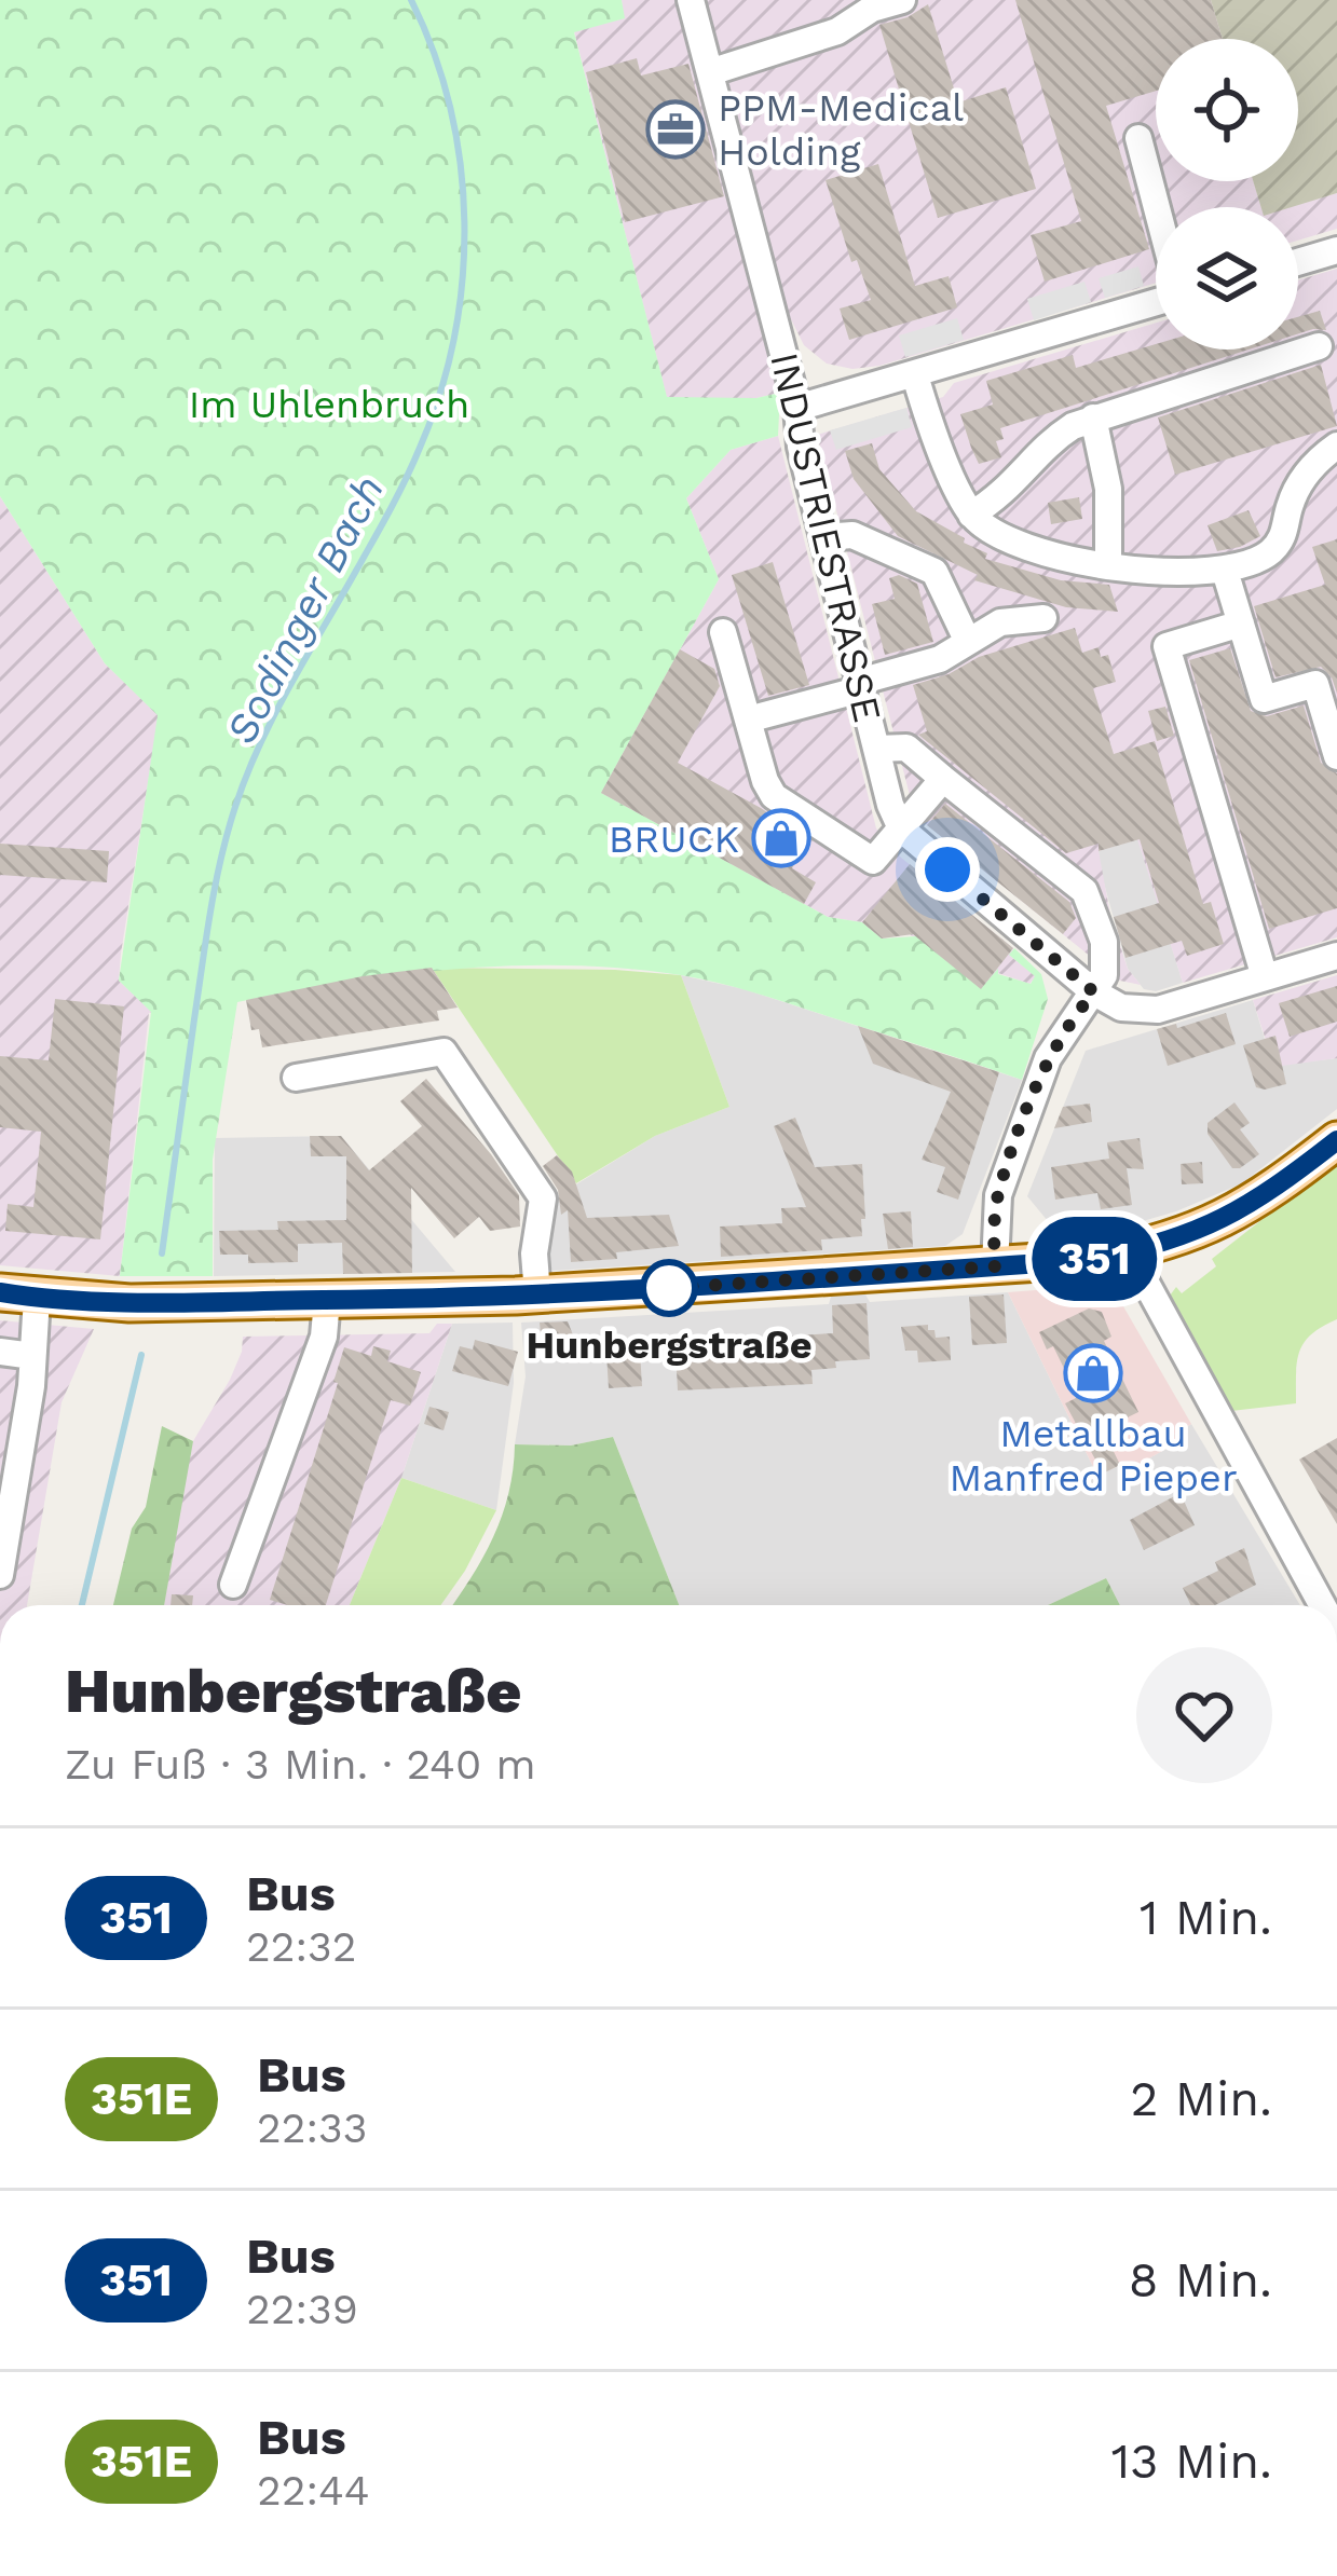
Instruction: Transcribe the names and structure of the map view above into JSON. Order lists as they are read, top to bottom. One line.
{"streets":{"street":["INDUSTRIESTRASSE"]},"water":["Sodinger Bach"],"parks":["Im Uhlenbruch"],"places":{"office":["PPM-Medical Holding"],"shop":["BRUCK","Metallbau Manfred Pieper"],"other":["Hunbergstraße"]},"lines":["bus line 351"],"page":{"on_map":"351","heading":["Hunbergstraße","Zu Fuß · 3 Min. · 240 m"],"list":[{"mark":"351","name":"Bus","note":"22:32","value":"1 Min."},{"mark":"351E","name":"Bus","note":"22:33","value":"2 Min."},{"mark":"351","name":"Bus","note":"22:39","value":"8 Min."},{"mark":"351E","name":"Bus","note":"22:44","value":"13 Min."}]}}
